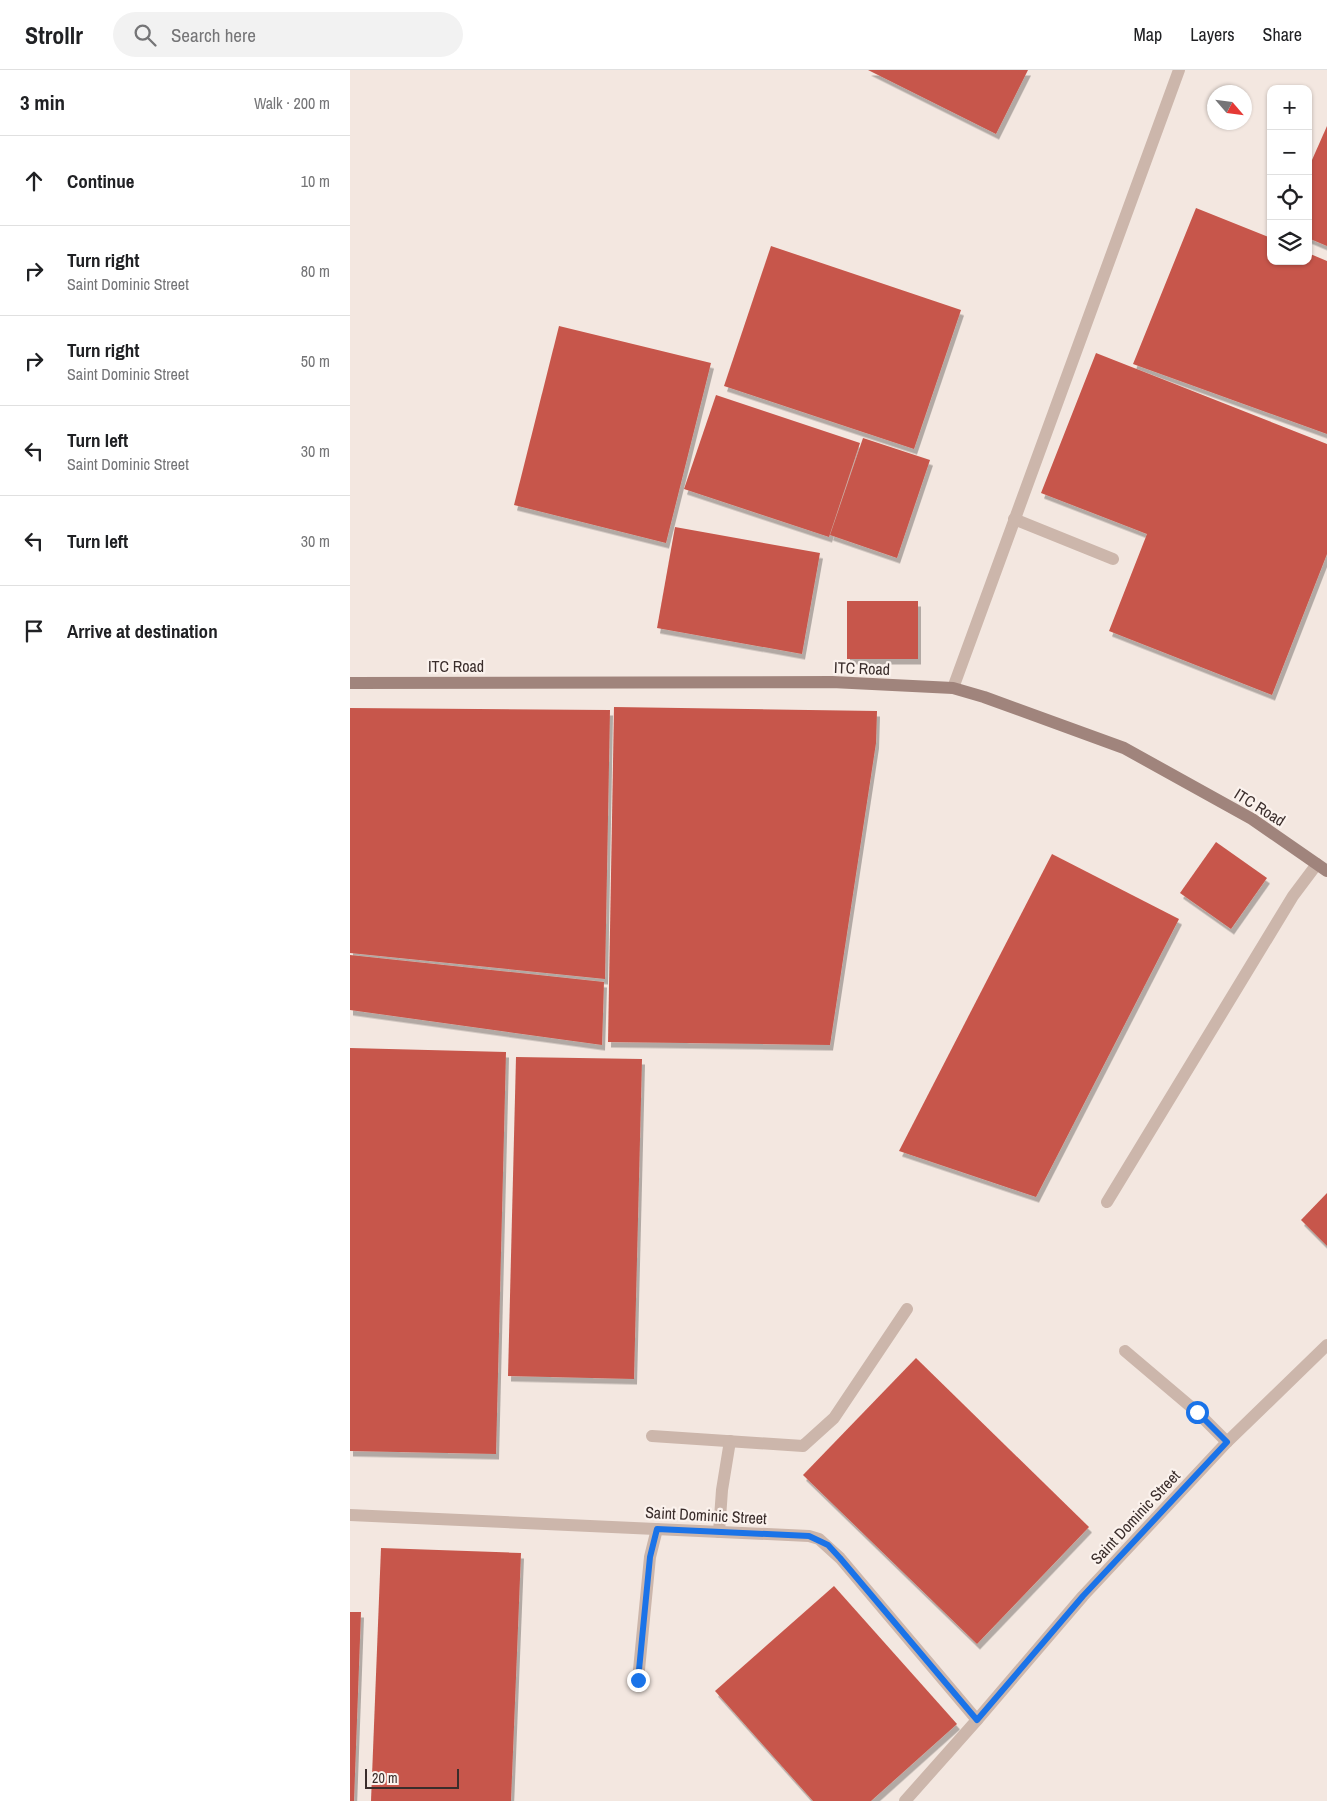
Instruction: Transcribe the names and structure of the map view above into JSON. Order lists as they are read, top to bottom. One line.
{"streets":{"street":["ITC Road"],"lane":["Saint Dominic Street"]},"scale_bar":"20 m","north":"bottom right","page":{"header":"Strollr","search":"Search here","nav":["Map","Layers","Share"],"heading":["3 min","Walk · 200 m"],"map_buttons":["+","−"],"list":[["Continue","10 m"],["Turn right","Saint Dominic Street","80 m"],["Turn right","Saint Dominic Street","50 m"],["Turn left","Saint Dominic Street","30 m"],["Turn left","30 m"],"Arrive at destination"],"scale":"20 m"}}
